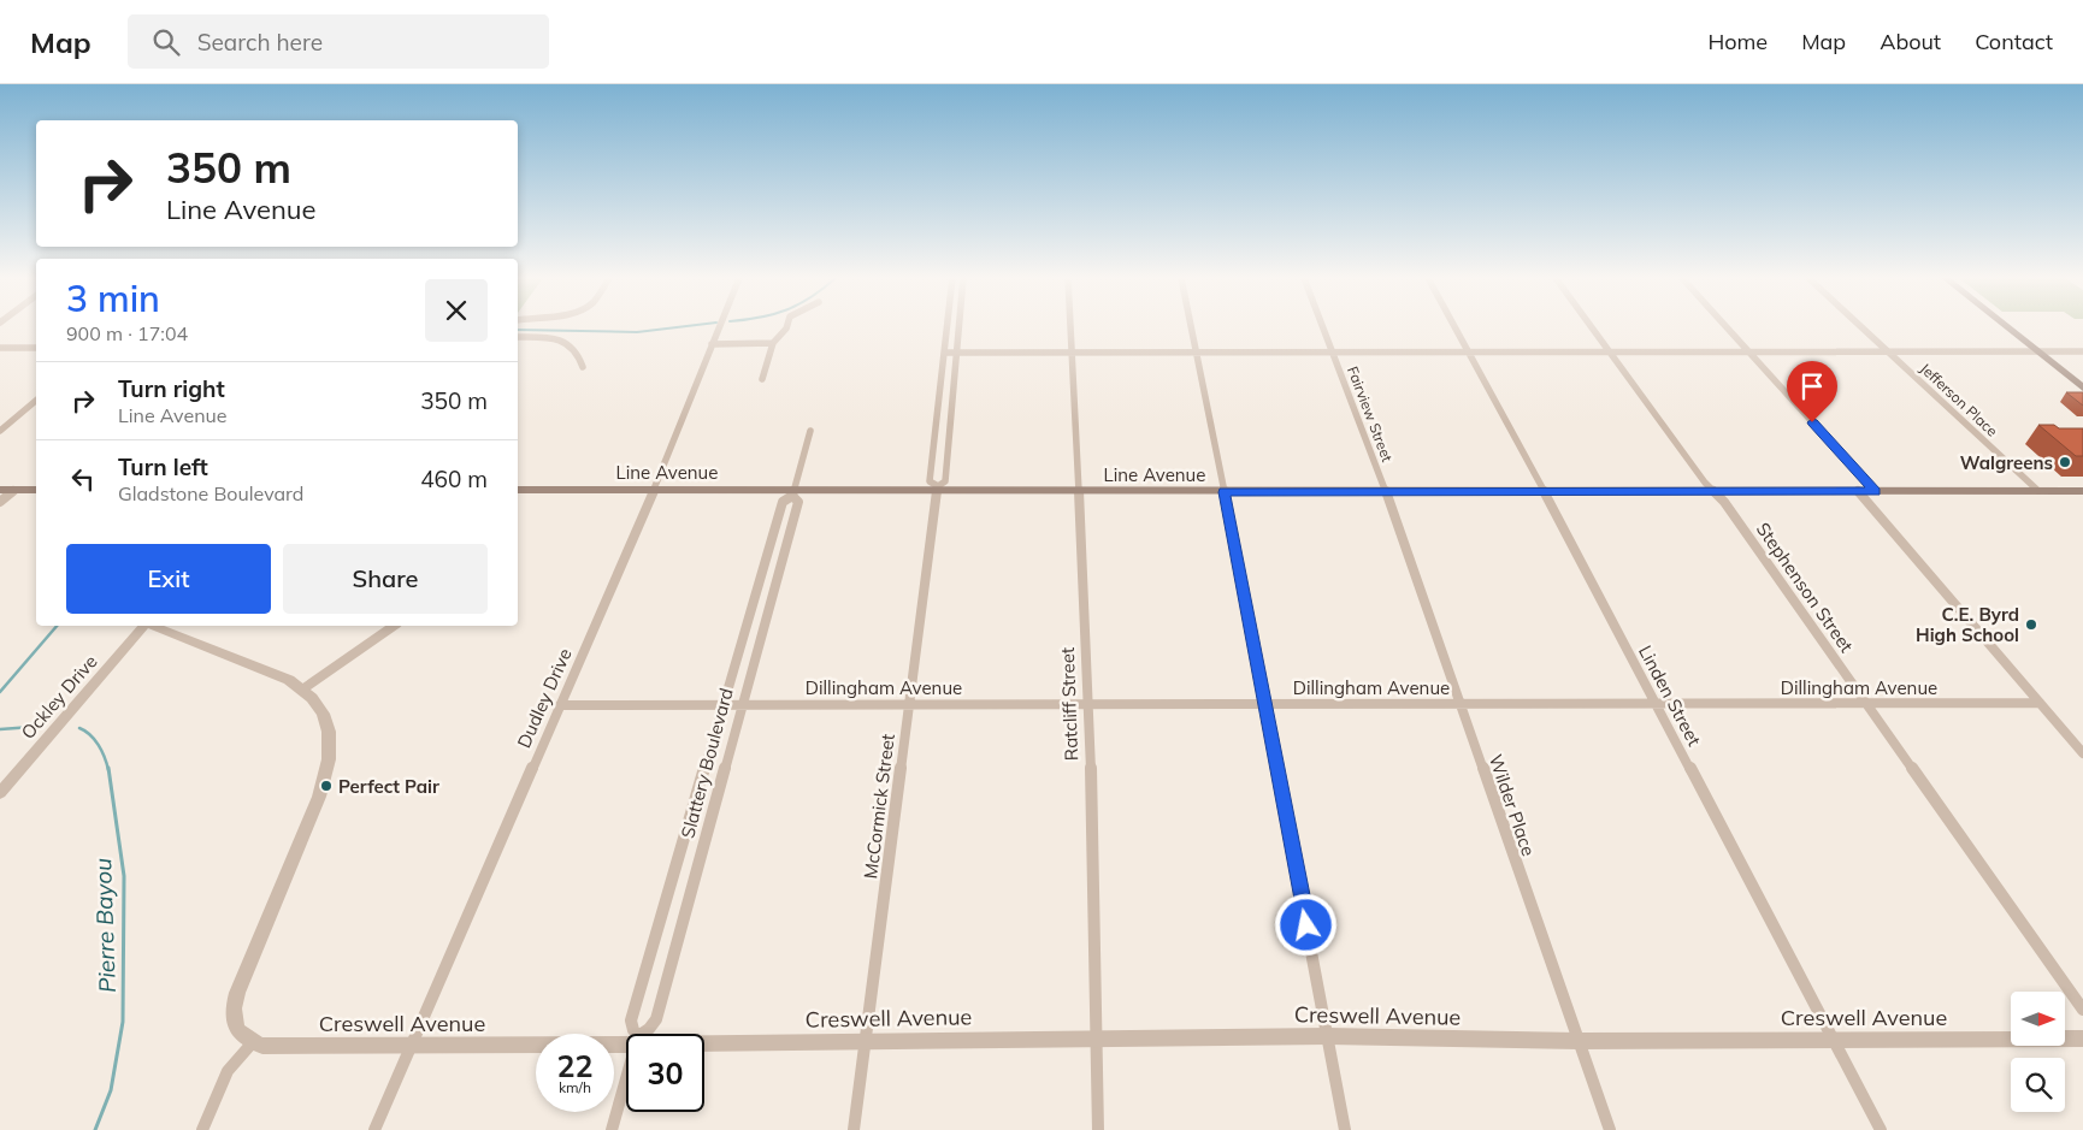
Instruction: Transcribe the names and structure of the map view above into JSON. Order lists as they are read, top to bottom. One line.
{"streets":{"main road":["Line Avenue"],"street":["Jefferson Place","Fairview Street","Stephenson Street","Dillingham Avenue","Linden Street","Ockley Drive","Dudley Drive","Ratcliff Street","Slattery Boulevard","Wilder Place","McCormick Street","Creswell Avenue"]},"crossings":[["Jefferson Place","Line Avenue"],["Fairview Street","Line Avenue"],["Fairview Street","Wilder Place"],["Line Avenue","Stephenson Street"],["Line Avenue","Linden Street"],["Line Avenue","Dudley Drive"],["Line Avenue","Ratcliff Street"],["Line Avenue","Slattery Boulevard"],["Line Avenue","Wilder Place"],["Line Avenue","McCormick Street"],["Stephenson Street","Dillingham Avenue"],["Dillingham Avenue","Linden Street"],["Dillingham Avenue","Dudley Drive"],["Dillingham Avenue","Ratcliff Street"],["Dillingham Avenue","Slattery Boulevard"],["Dillingham Avenue","Wilder Place"],["Dillingham Avenue","McCormick Street"],["Linden Street","Creswell Avenue"],["Dudley Drive","Creswell Avenue"],["Ratcliff Street","Creswell Avenue"],["Wilder Place","Creswell Avenue"],["McCormick Street","Creswell Avenue"]],"water":["Pierre Bayou"],"places":["Walgreens","C.E. Byrd High School","Perfect Pair"],"north":"right","page":{"header":"Map","search":"Search here","nav":["Home","Map","About","Contact"],"turn":["350 m","Line Avenue"],"heading":["3 min","900 m · 17:04"],"list":[{"name":"Turn right","note":"Line Avenue","value":"350 m"},{"name":"Turn left","note":"Gladstone Boulevard","value":"460 m"}],"buttons":["Exit","Share"],"speed":"22 km/h","limit":"30"}}
